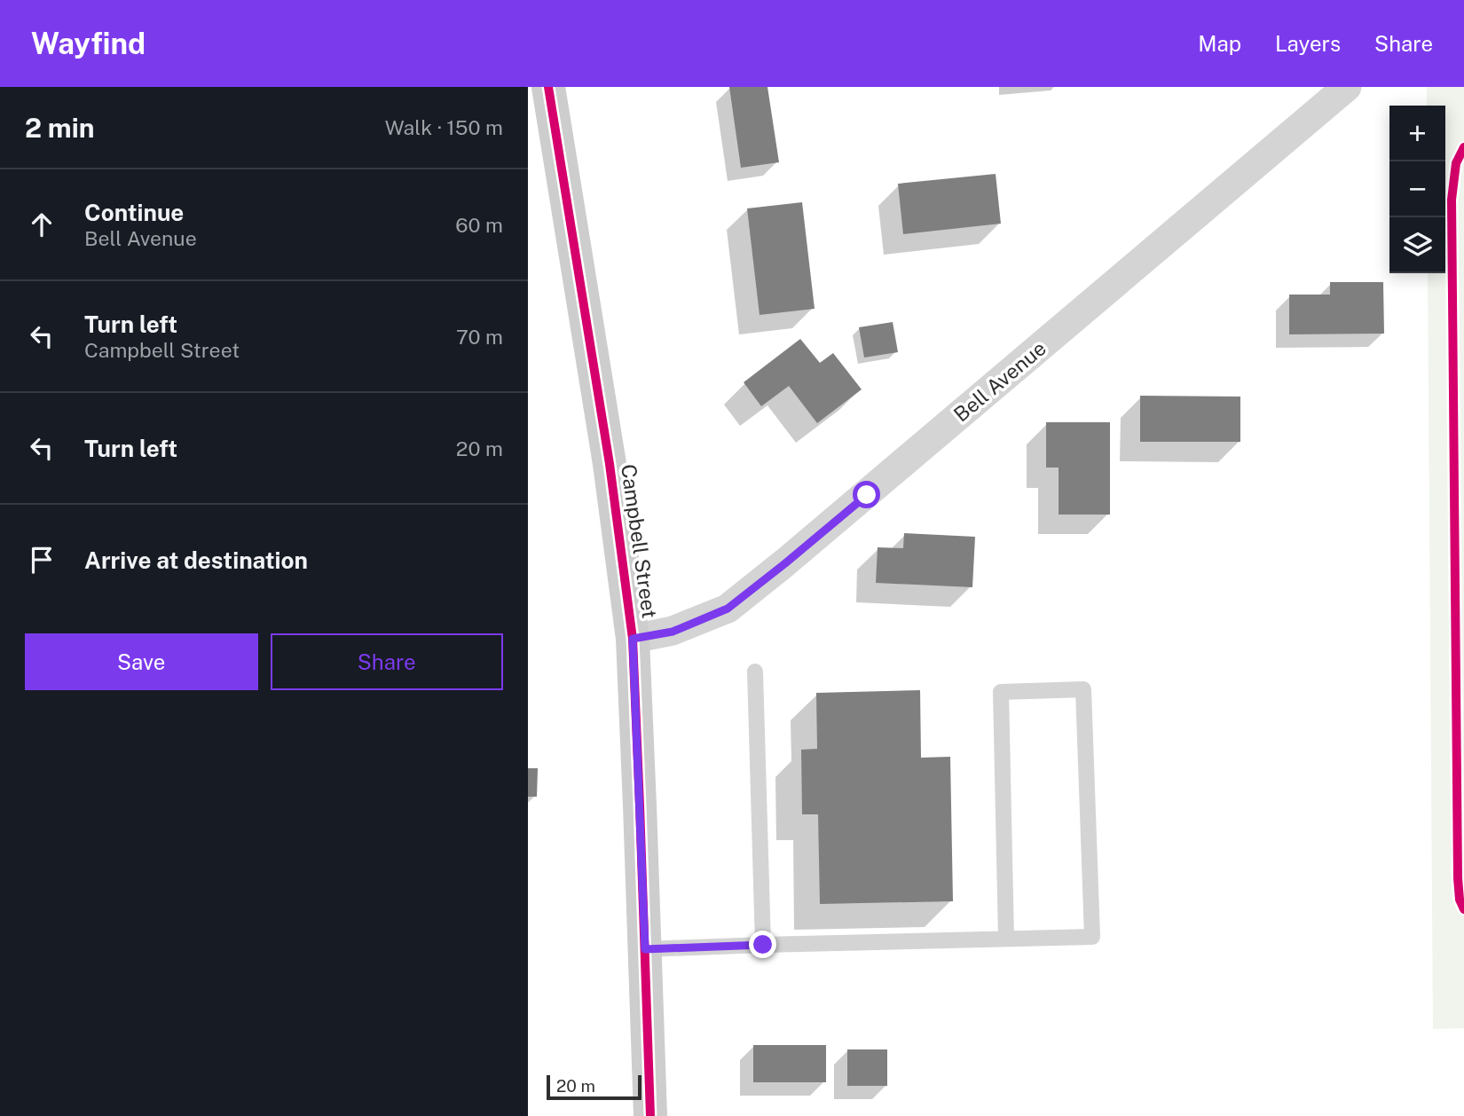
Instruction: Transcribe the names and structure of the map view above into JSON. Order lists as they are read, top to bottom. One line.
{"streets":{"street":["Bell Avenue","Campbell Street"]},"crossings":[["Bell Avenue","Campbell Street"]],"scale_bar":"20 m","page":{"header":"Wayfind","nav":["Map","Layers","Share"],"heading":["2 min","Walk · 150 m"],"map_buttons":["+","−"],"list":[["Continue","Bell Avenue","60 m"],["Turn left","Campbell Street","70 m"],["Turn left","20 m"],"Arrive at destination"],"buttons":["Save","Share"],"scale":"20 m"}}
